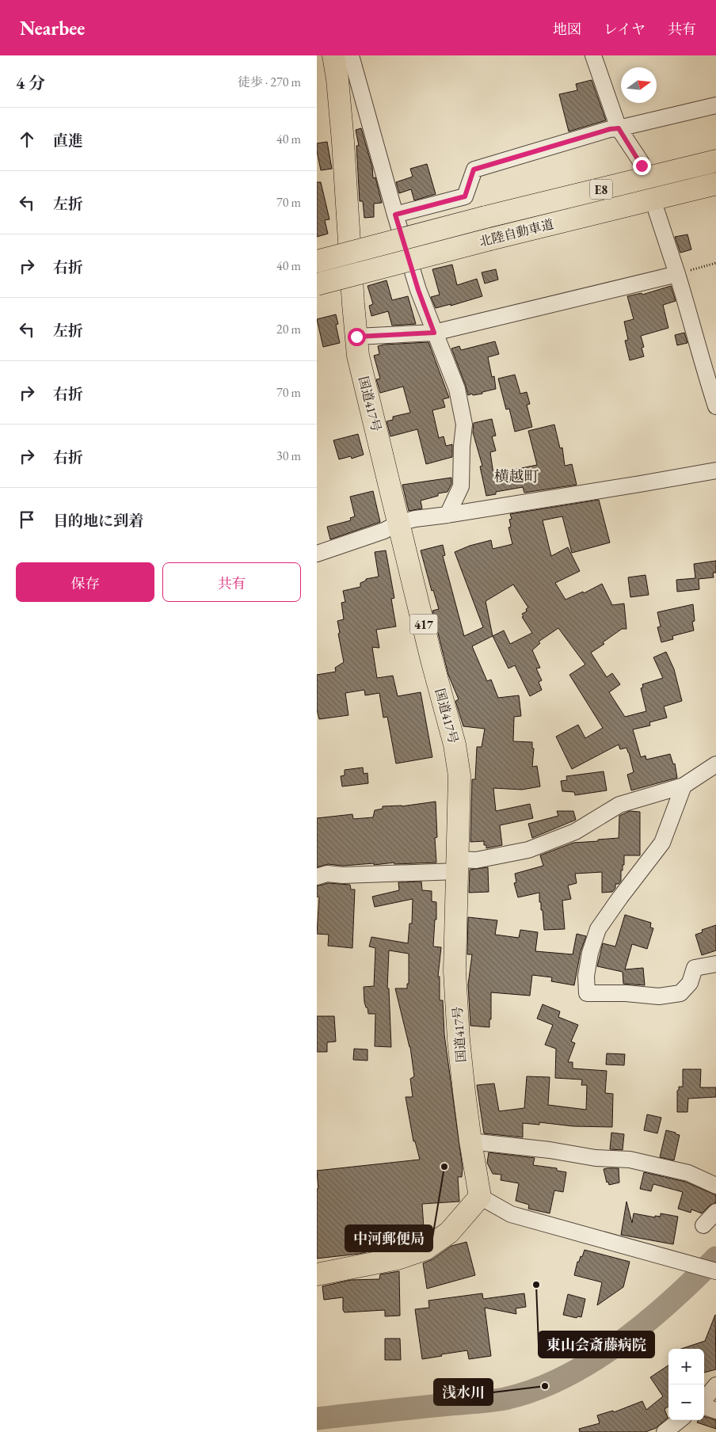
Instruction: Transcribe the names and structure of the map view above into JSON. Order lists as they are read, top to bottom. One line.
{"streets":{"highway":["E8","北陸自動車道","国道417号","417"]},"districts":["横越町"],"places":["中河郵便局","東山会斎藤病院","浅水川"],"north":"right","page":{"header":"Nearbee","nav":["地図","レイヤ","共有"],"heading":["4 分","徒歩 · 270 m"],"list":[["直進","40 m"],["左折","70 m"],["右折","40 m"],["左折","20 m"],["右折","70 m"],["右折","30 m"],"目的地に到着"],"buttons":["保存","共有"],"map_buttons":["+","−"]}}
